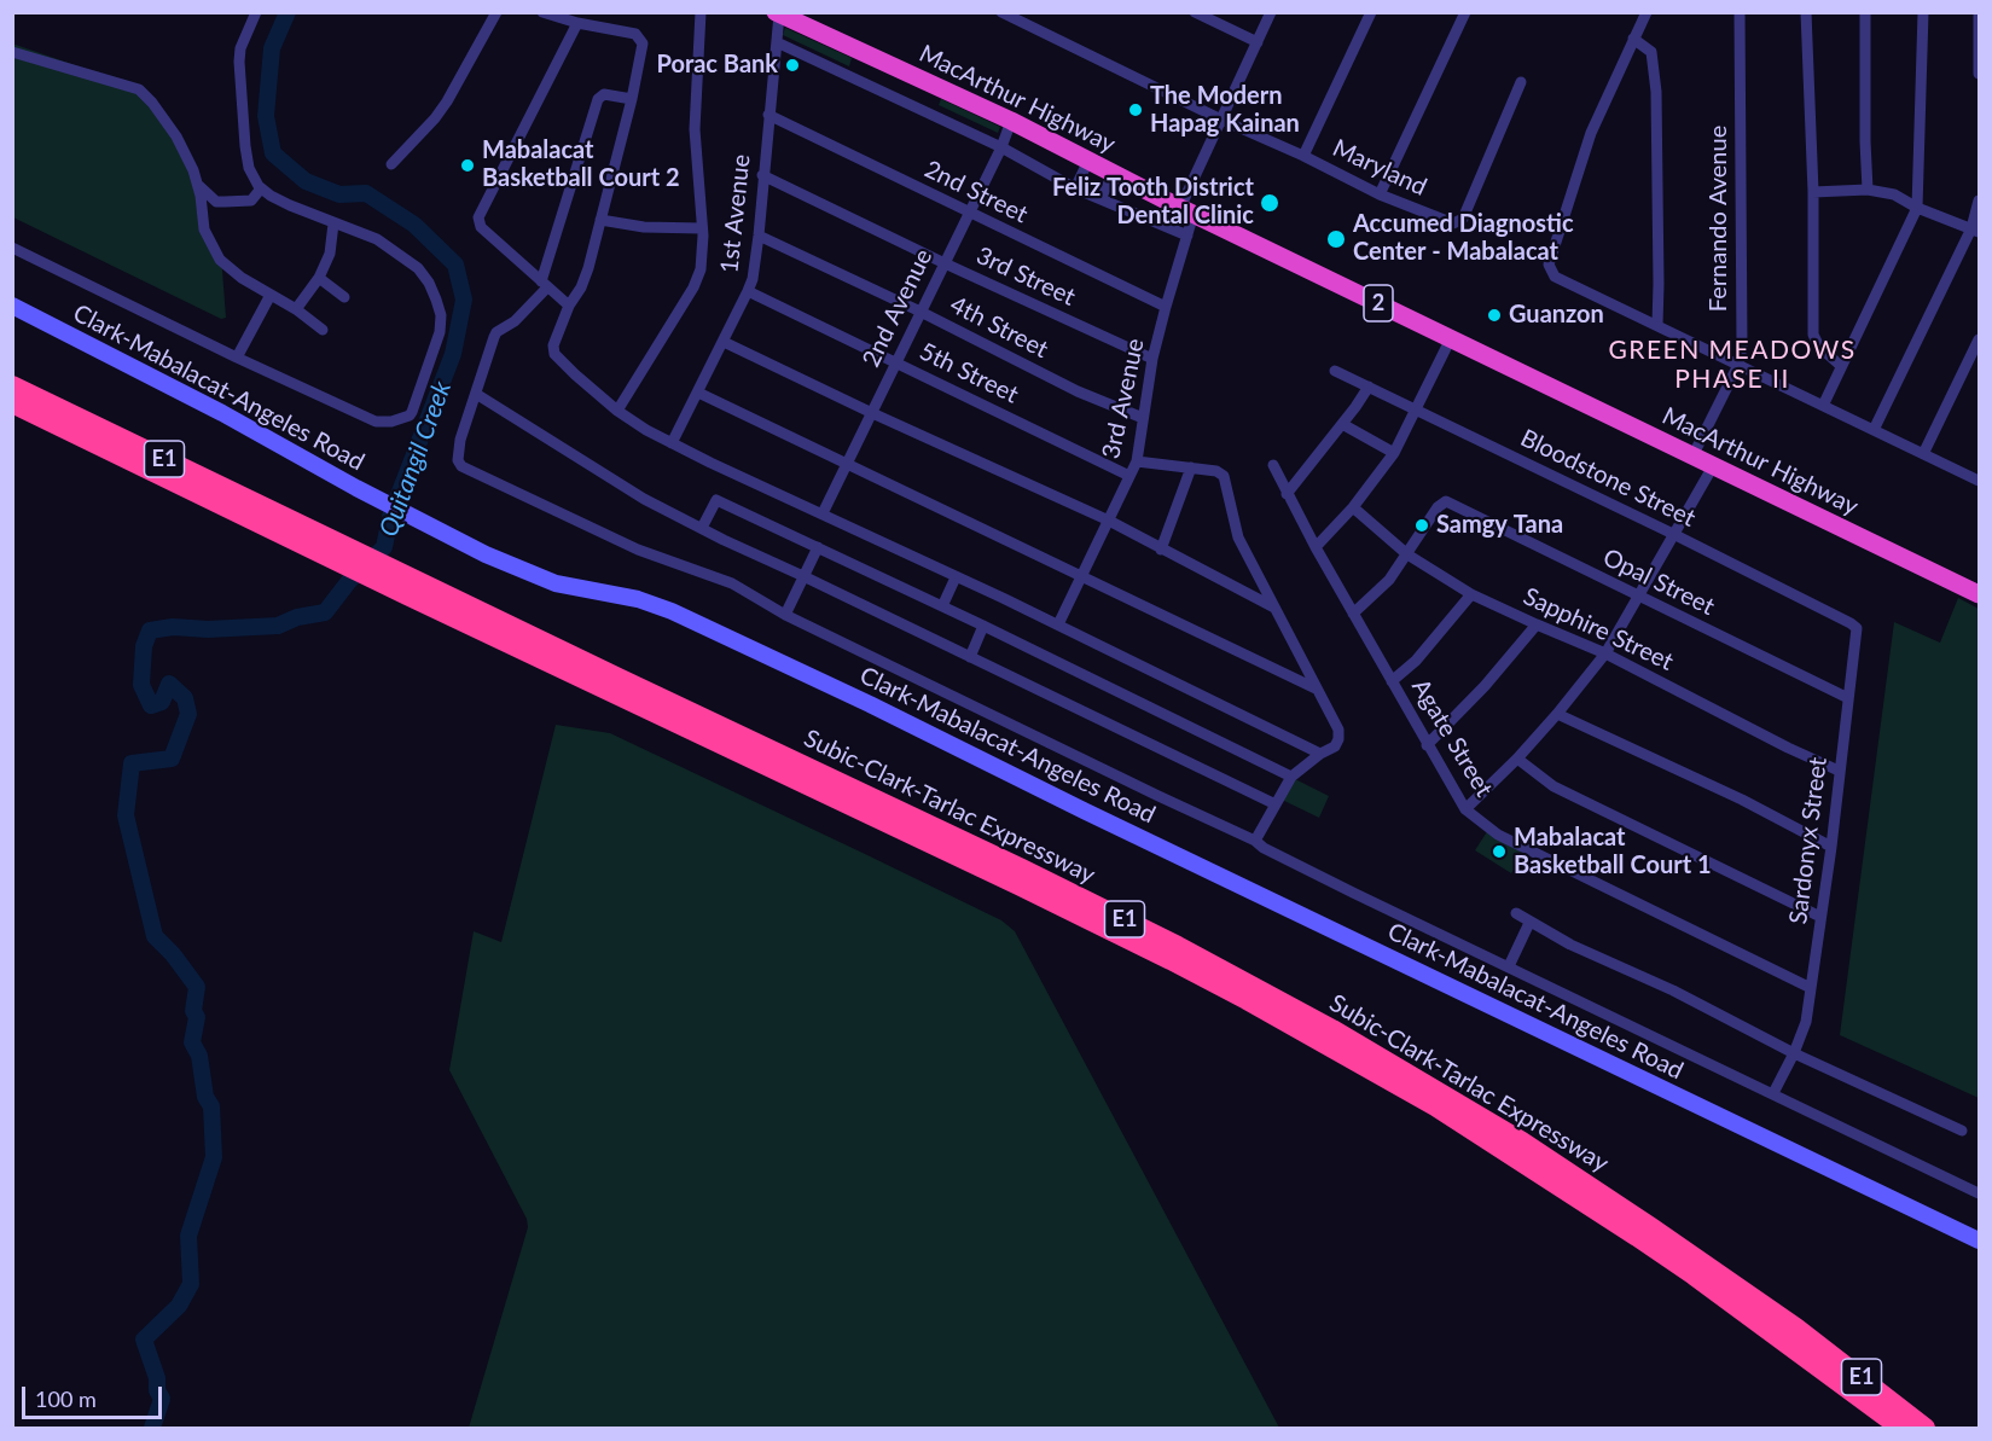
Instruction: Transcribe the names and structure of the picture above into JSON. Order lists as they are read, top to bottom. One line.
{"streets":{"highway":["MacArthur Highway","2","E1","Subic-Clark-Tarlac Expressway"],"main road":["Clark-Mabalacat-Angeles Road"],"street":["Maryland","2nd Street","1st Avenue","Fernando Avenue","3rd Street","2nd Avenue","4th Street","5th Street","3rd Avenue","Bloodstone Street","Opal Street","Sapphire Street","Agate Street","Sardonyx Street"]},"crossings":[["MacArthur Highway","1st Avenue"],["MacArthur Highway","Fernando Avenue"],["MacArthur Highway","2nd Avenue"],["MacArthur Highway","3rd Avenue"],["Maryland","3rd Avenue"],["2nd Street","1st Avenue"],["2nd Street","2nd Avenue"],["2nd Street","3rd Avenue"],["1st Avenue","3rd Street"],["1st Avenue","4th Street"],["1st Avenue","5th Street"],["Fernando Avenue","Bloodstone Street"],["Fernando Avenue","Opal Street"],["Fernando Avenue","Sapphire Street"],["Fernando Avenue","Agate Street"],["3rd Street","2nd Avenue"],["3rd Street","3rd Avenue"],["2nd Avenue","4th Street"],["2nd Avenue","5th Street"],["4th Street","3rd Avenue"],["5th Street","3rd Avenue"],["Bloodstone Street","Sardonyx Street"],["Opal Street","Sapphire Street"],["Opal Street","Sardonyx Street"],["Sapphire Street","Sardonyx Street"],["Agate Street","Sardonyx Street"]],"districts":["GREEN MEADOWS PHASE II"],"water":["Quitangil Creek"],"places":["Porac Bank","The Modern Hapag Kainan","Mabalacat Basketball Court 2","Feliz Tooth District Dental Clinic","Accumed Diagnostic Center - Mabalacat","Guanzon","Samgy Tana","Mabalacat Basketball Court 1"],"scale_bar":"100 m"}
